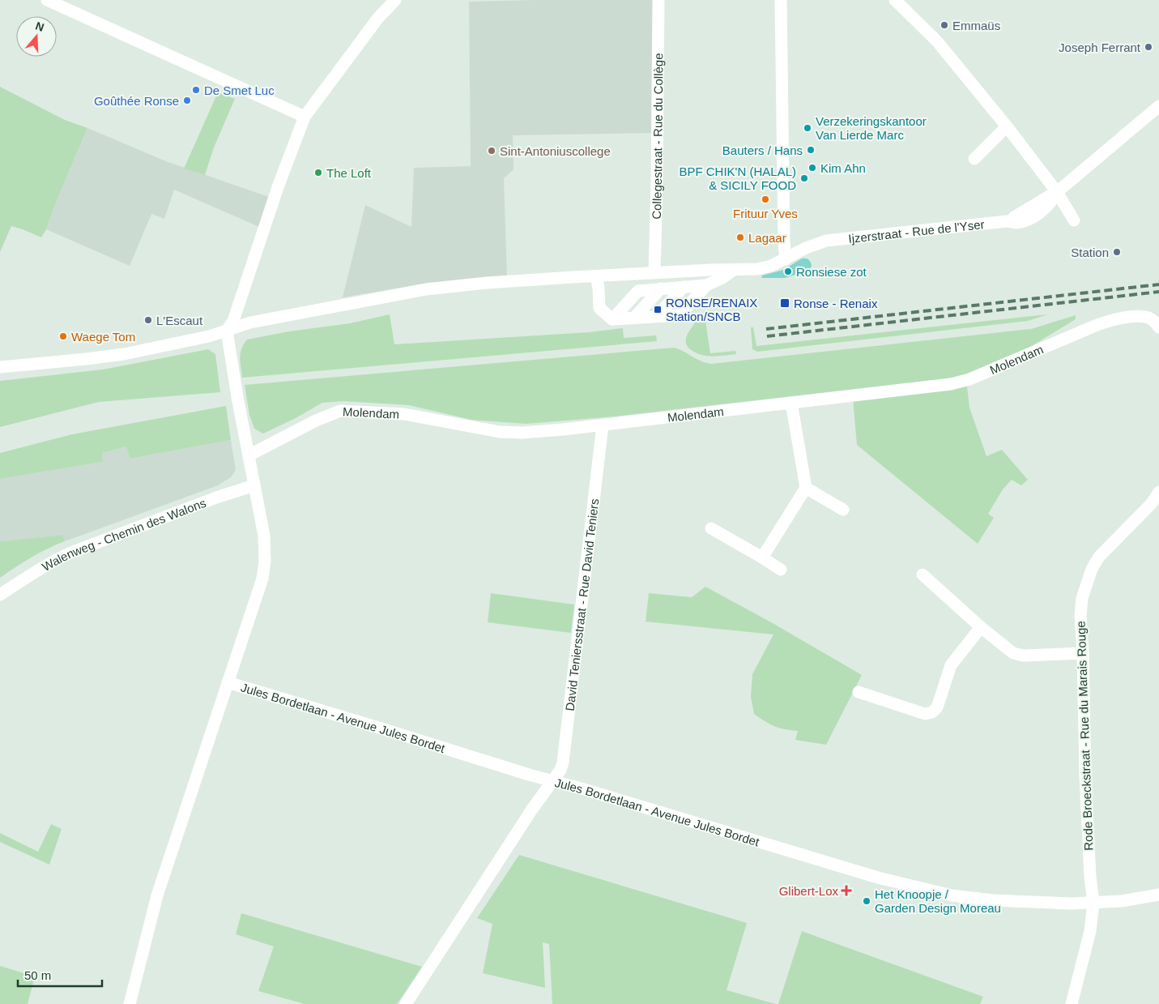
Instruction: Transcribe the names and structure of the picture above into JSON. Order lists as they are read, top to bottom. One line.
{"streets":{"street":["Collegestraat - Rue du Collège","Ijzerstraat - Rue de l'Yser","Molendam","Walenweg - Chemin des Walons","David Teniersstraat - Rue David Teniers","Jules Bordetlaan - Avenue Jules Bordet","Rode Broeckstraat - Rue du Marais Rouge"]},"crossings":[["Collegestraat - Rue du Collège","Ijzerstraat - Rue de l'Yser"],["Molendam","David Teniersstraat - Rue David Teniers"],["David Teniersstraat - Rue David Teniers","Jules Bordetlaan - Avenue Jules Bordet"],["Jules Bordetlaan - Avenue Jules Bordet","Rode Broeckstraat - Rue du Marais Rouge"]],"places":{"other":["Emmaüs","Joseph Ferrant","De Smet Luc","Goûthée Ronse","Verzekeringskantoor Van Lierde Marc","Bauters / Hans","Sint-Antoniuscollege","Kim Ahn","The Loft","BPF CHIK'N (HALAL) & SICILY FOOD","Frituur Yves","Lagaar","Station","Ronsiese zot","L'Escaut","Waege Tom","Het Knoopje / Garden Design Moreau"],"transit":["Ronse - Renaix","RONSE/RENAIX Station/SNCB"],"health":["Glibert-Lox"]},"scale_bar":"50 m","north":"top"}
